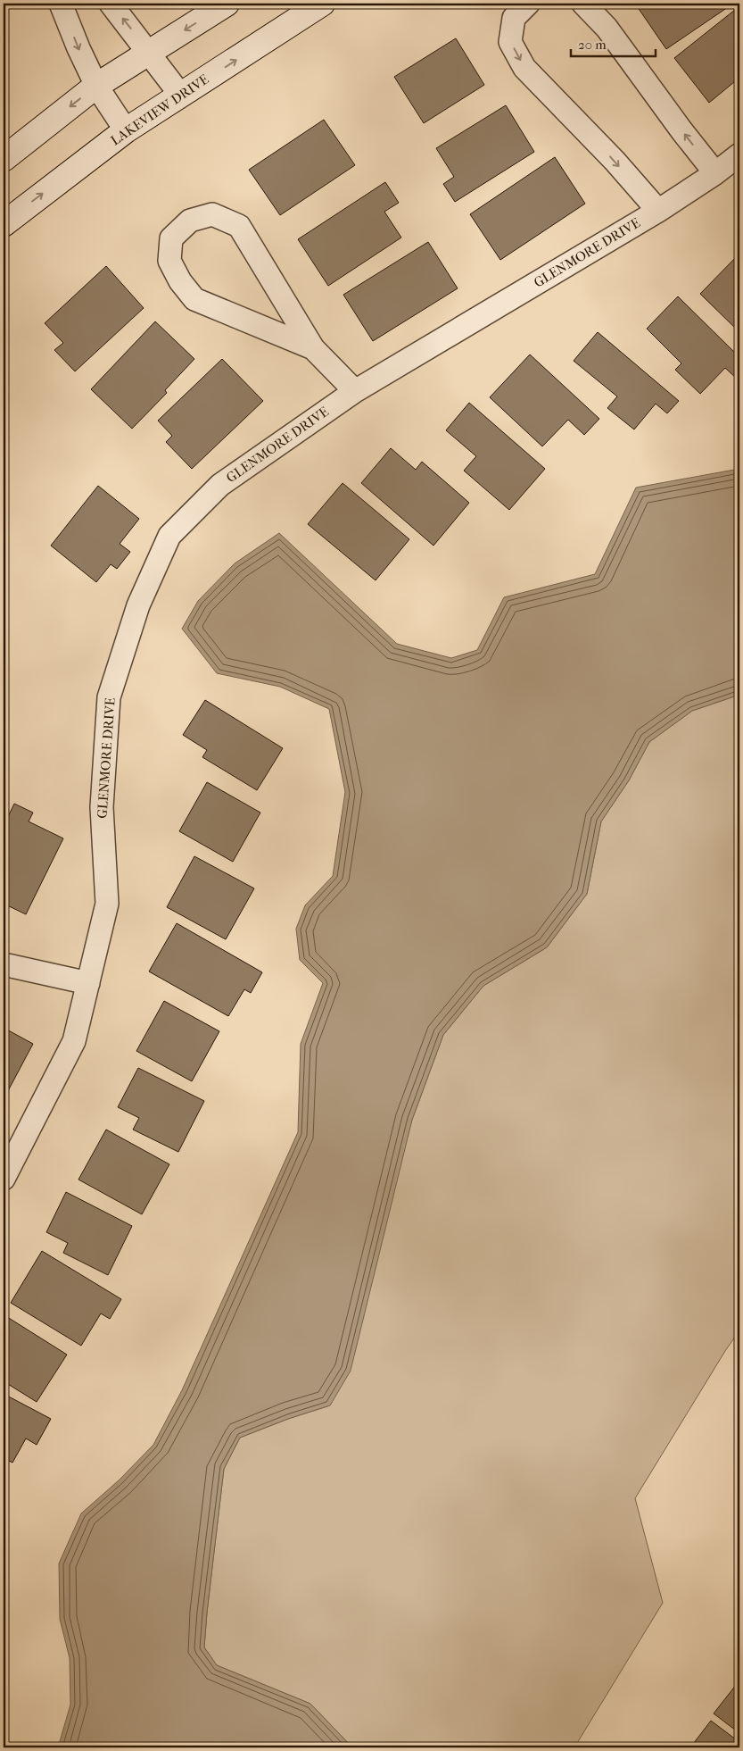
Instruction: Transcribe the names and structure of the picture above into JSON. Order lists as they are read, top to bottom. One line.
{"streets":{"street":["LAKEVIEW DRIVE","GLENMORE DRIVE"]},"scale_bar":"20 m"}
